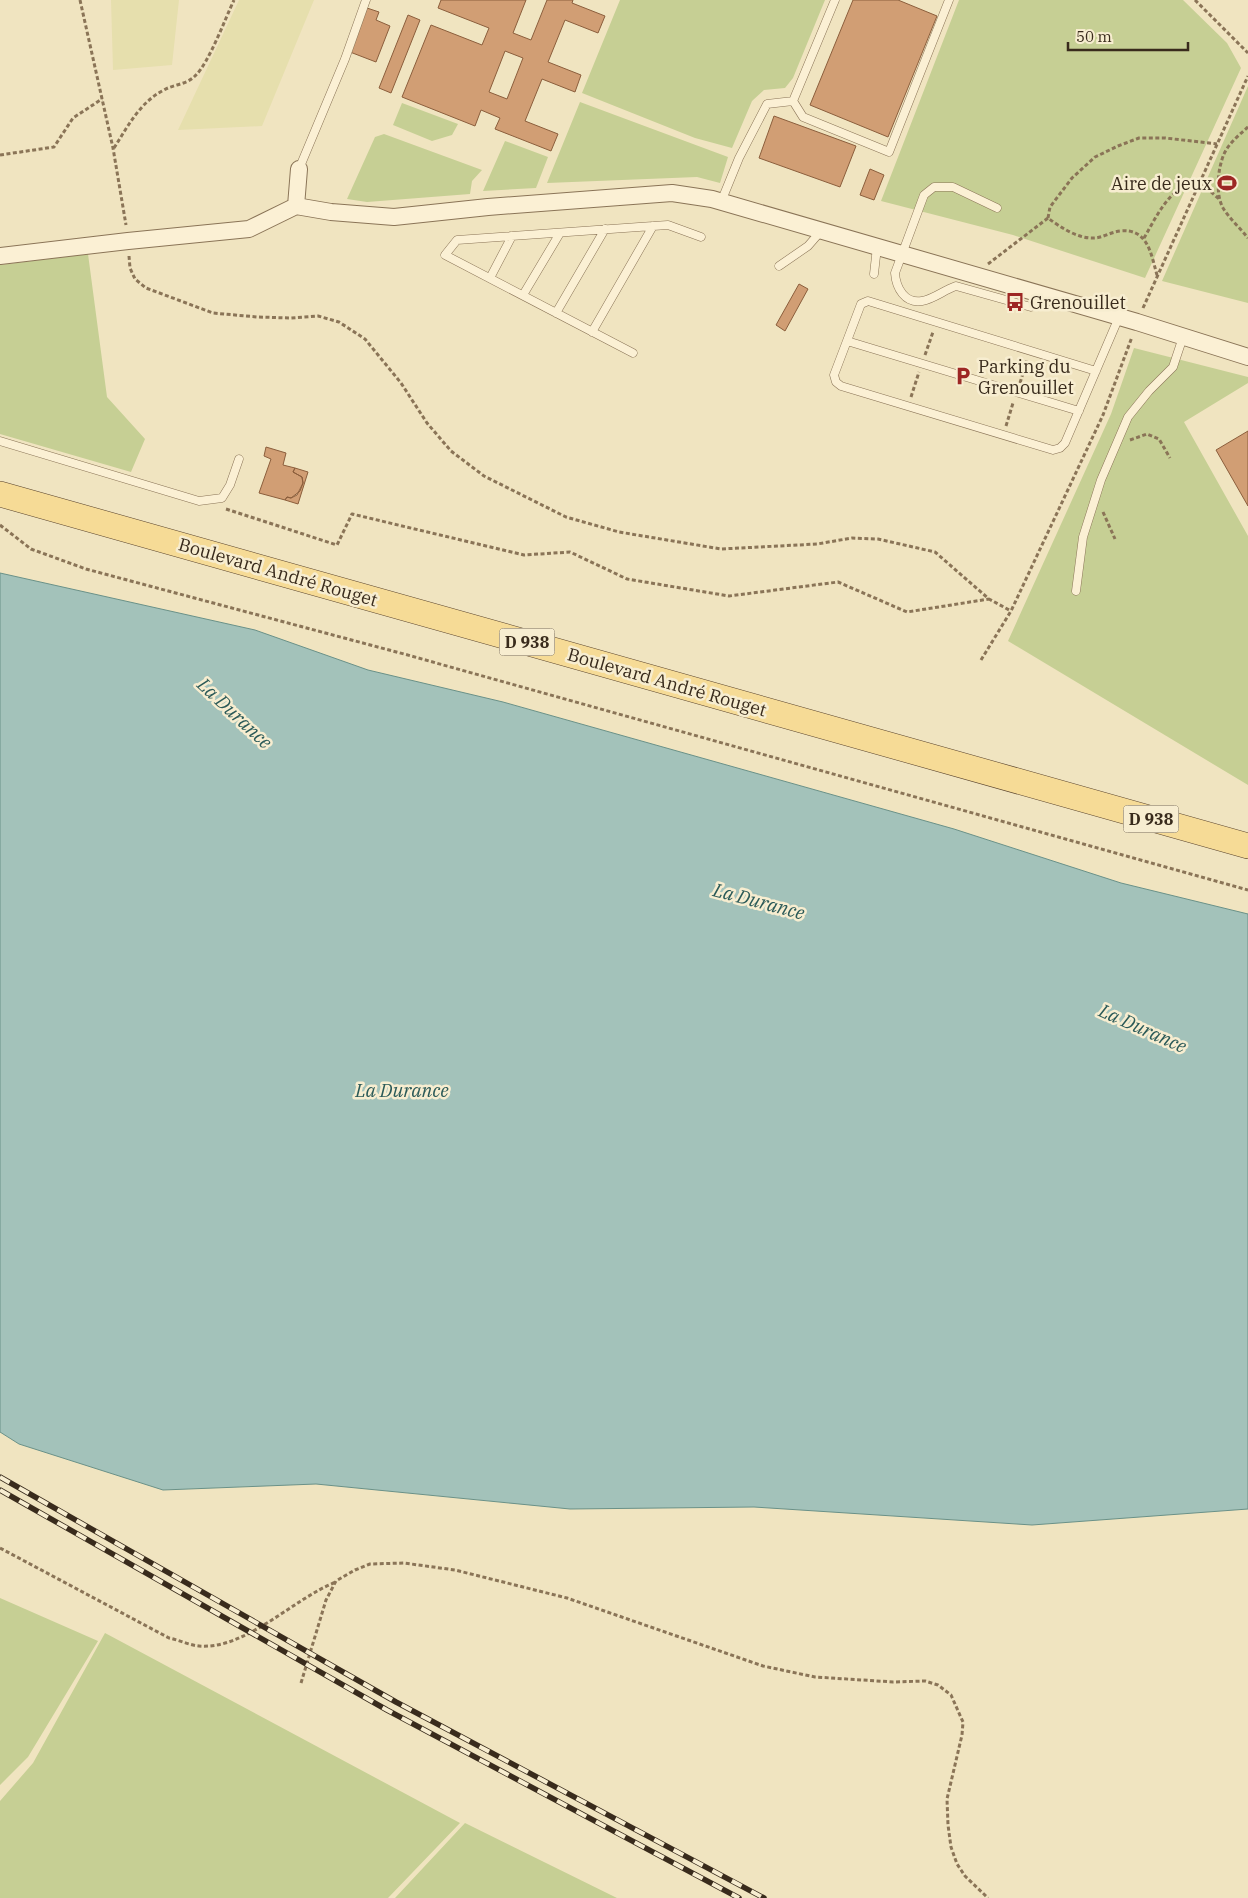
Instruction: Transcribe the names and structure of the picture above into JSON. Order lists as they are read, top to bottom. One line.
{"streets":{"main road":["Boulevard André Rouget","D 938"]},"water":["La Durance"],"places":{"sports":["Aire de jeux"],"bus stop":["Grenouillet"],"parking":["Parking du Grenouillet"]},"scale_bar":"50 m"}
